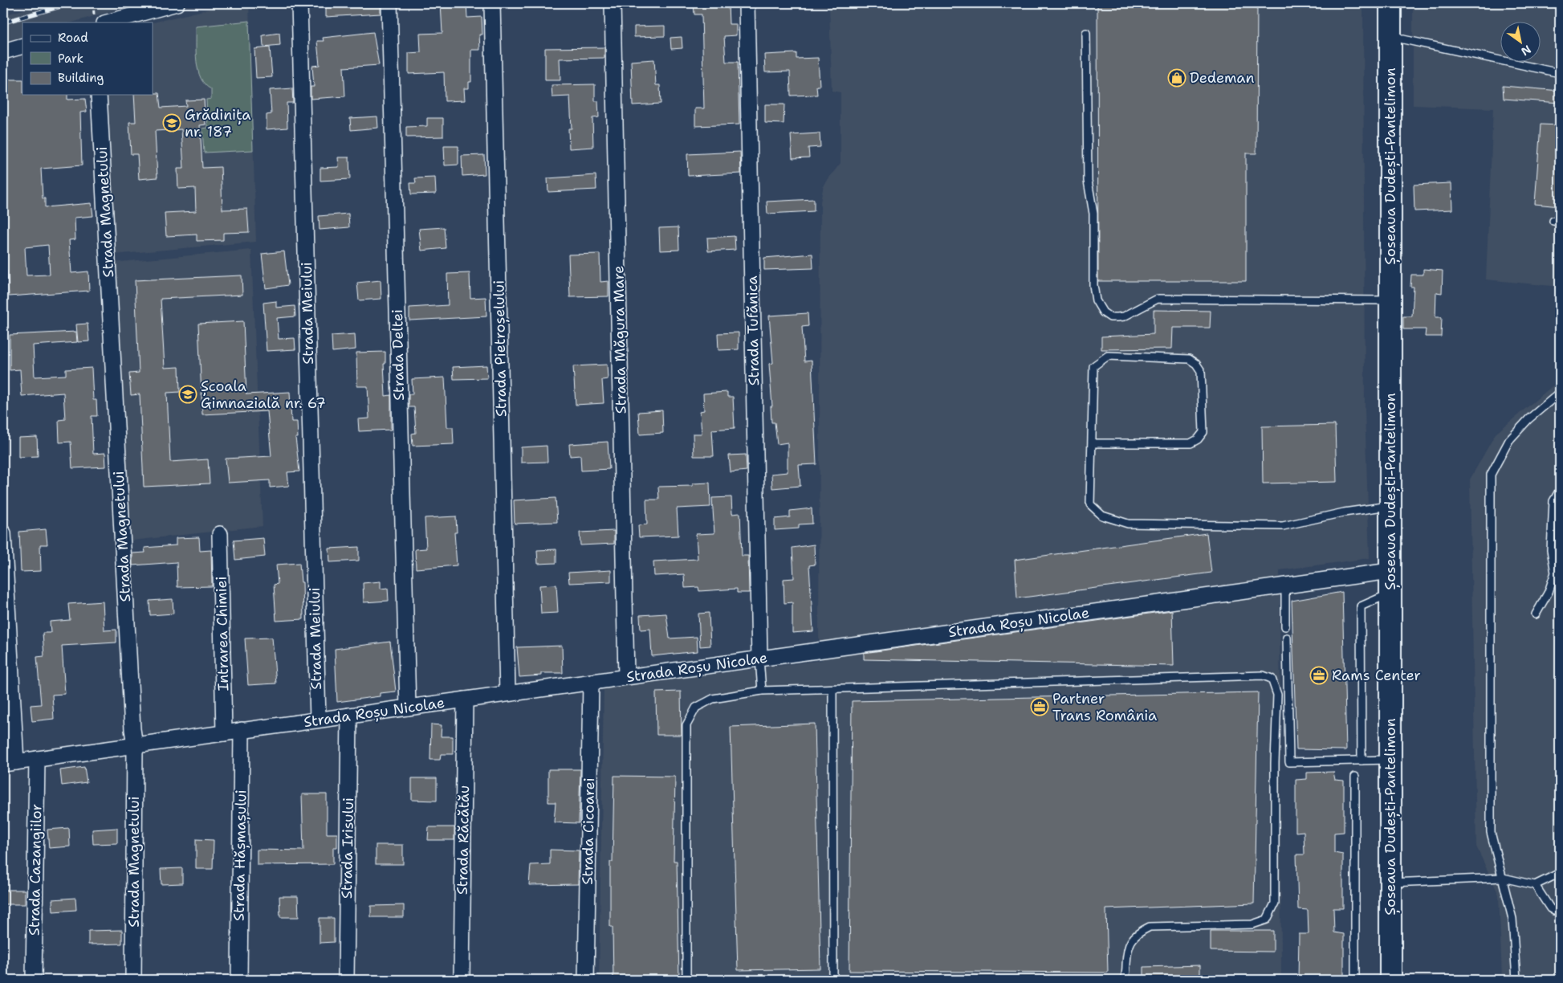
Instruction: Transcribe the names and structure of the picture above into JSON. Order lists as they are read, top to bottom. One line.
{"streets":{"street":["Șoseaua Dudești-Pantelimon","Strada Magnetului","Strada Meiului","Strada Tufănica","Strada Măgura Mare","Strada Pietroșelului","Strada Deltei","Strada Roșu Nicolae","Intrarea Chimiei","Strada Cicoarei","Strada Răcătău","Strada Irisului","Strada Hășmașului","Strada Cazangiilor"]},"crossings":[["Șoseaua Dudești-Pantelimon","Strada Roșu Nicolae"],["Strada Magnetului","Strada Roșu Nicolae"],["Strada Meiului","Strada Roșu Nicolae"],["Strada Tufănica","Strada Roșu Nicolae"],["Strada Măgura Mare","Strada Roșu Nicolae"],["Strada Pietroșelului","Strada Roșu Nicolae"],["Strada Deltei","Strada Roșu Nicolae"],["Strada Roșu Nicolae","Intrarea Chimiei"],["Strada Roșu Nicolae","Strada Cicoarei"],["Strada Roșu Nicolae","Strada Răcătău"],["Strada Roșu Nicolae","Strada Irisului"],["Strada Roșu Nicolae","Strada Hășmașului"],["Strada Roșu Nicolae","Strada Cazangiilor"]],"places":{"shop":["Dedeman"],"school or university":["Grădinița nr. 187","Școala Gimnazială nr. 67"],"office":["Rams Center","Partner Trans România"]},"legend":["Road","Park","Building"],"north":"bottom right"}
